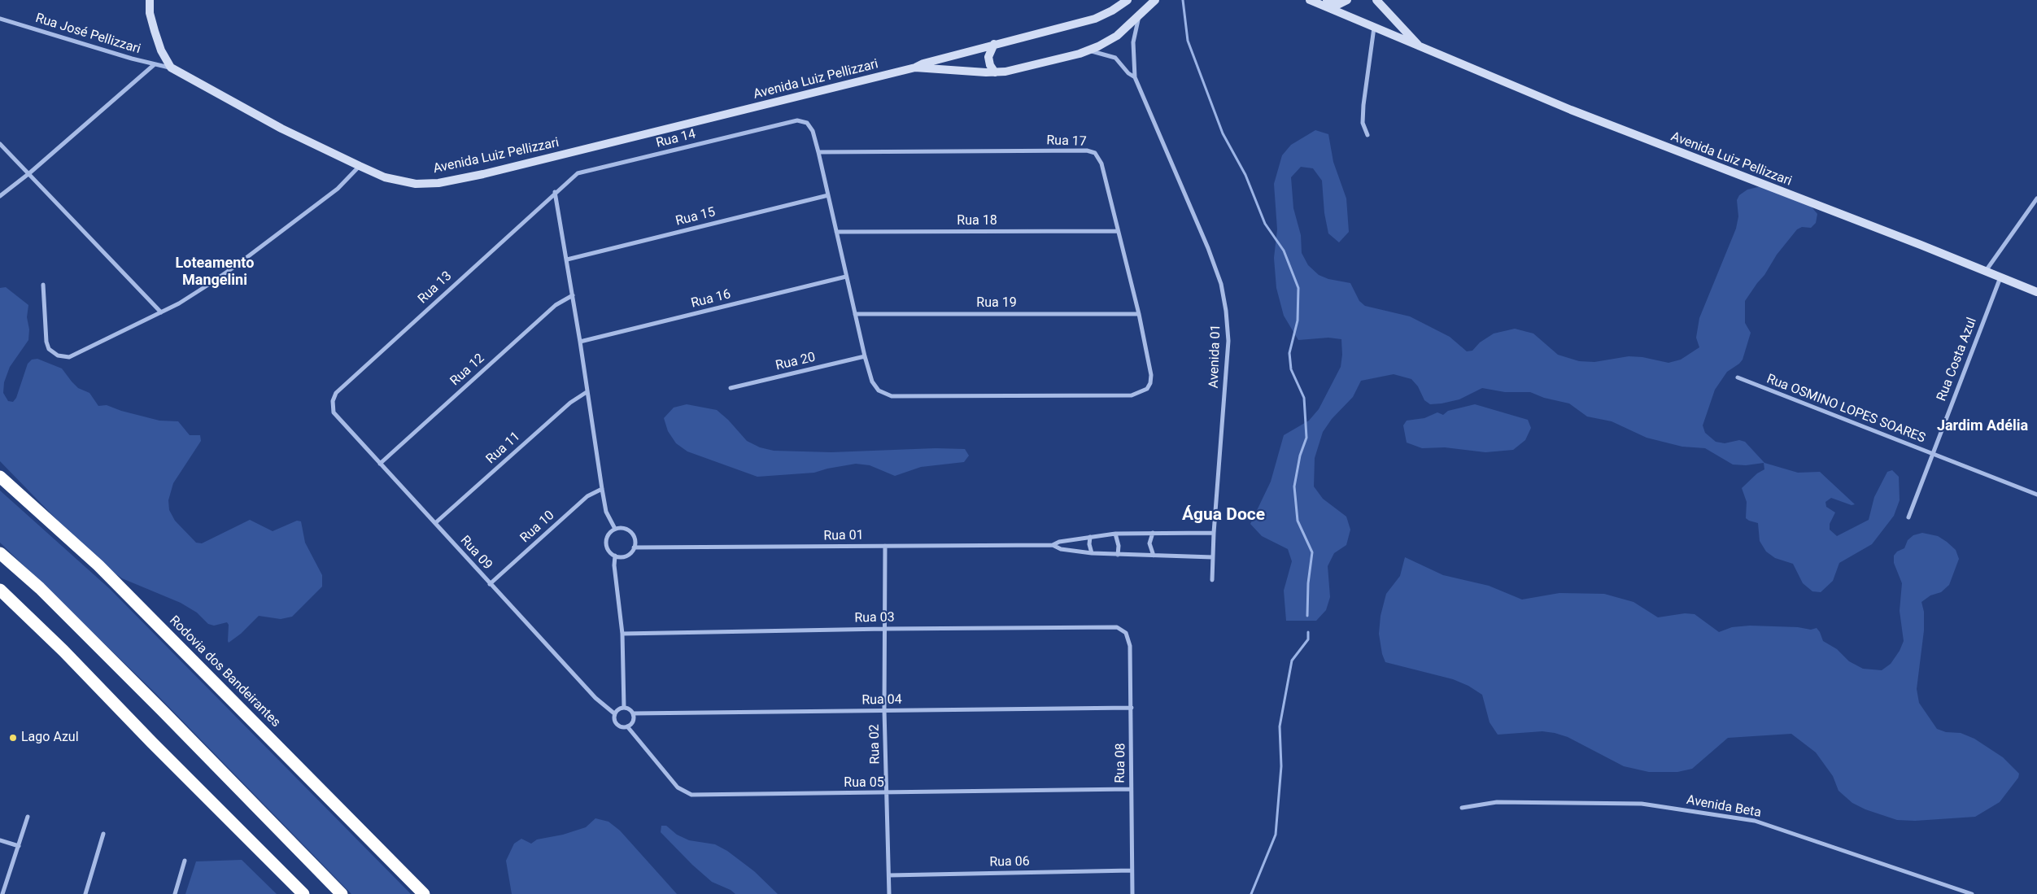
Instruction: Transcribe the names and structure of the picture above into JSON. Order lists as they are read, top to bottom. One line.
{"streets":{"highway":["Rodovia dos Bandeirantes"],"main road":["Avenida Luiz Pellizzari"],"street":["Rua José Pellizzari","Rua 14","Rua 17","Rua 15","Rua 18","Rua 13","Rua 16","Rua 19","Avenida 01","Rua Costa Azul","Rua 20","Rua 12","Rua OSMINO LOPES SOARES","Rua 11","Rua 10","Rua 01","Rua 09","Rua 03","Rua 04","Rua 02","Rua 08","Rua 05","Avenida Beta","Rua 06"]},"crossings":[["Rua José Pellizzari","Avenida Luiz Pellizzari"],["Avenida Luiz Pellizzari","Avenida 01"],["Avenida Luiz Pellizzari","Rua Costa Azul"],["Rua 14","Rua 17"],["Rua 14","Rua 13"],["Rua 17","Rua 18"],["Rua 17","Rua 19"],["Rua 17","Rua 20"],["Rua 13","Rua 09"],["Rua Costa Azul","Rua OSMINO LOPES SOARES"],["Rua 12","Rua 09"],["Rua 11","Rua 09"],["Rua 10","Rua 09"],["Rua 01","Rua 02"],["Rua 09","Rua 04"],["Rua 09","Rua 05"],["Rua 03","Rua 02"],["Rua 03","Rua 08"],["Rua 04","Rua 02"],["Rua 04","Rua 08"],["Rua 04","Rua 05"],["Rua 02","Rua 05"],["Rua 02","Rua 06"],["Rua 08","Rua 05"],["Rua 08","Rua 06"]],"districts":["Loteamento Mangelini","Jardim Adélia","Água Doce"],"places":["Lago Azul"]}
